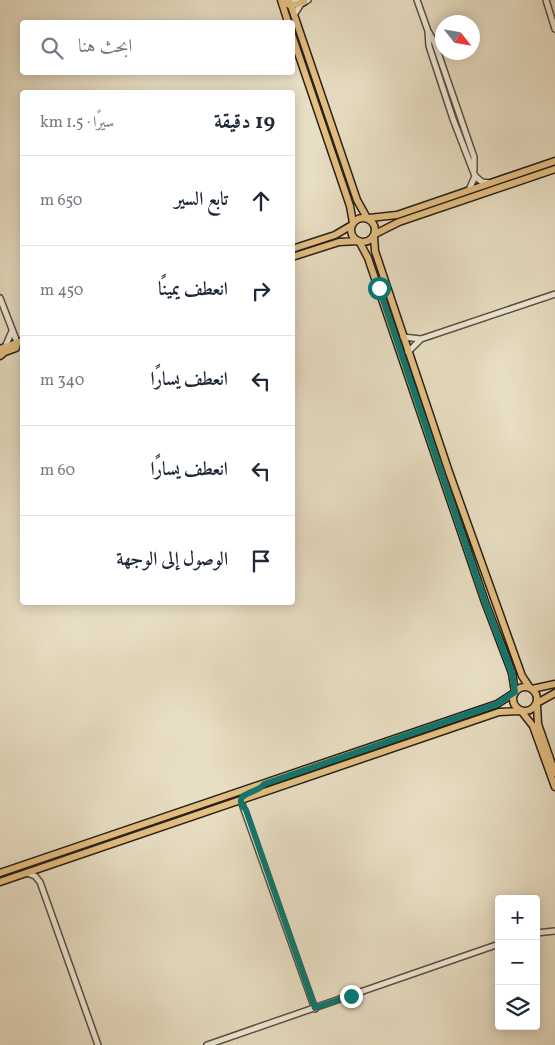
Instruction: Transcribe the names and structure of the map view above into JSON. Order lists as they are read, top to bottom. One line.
{"north":"bottom right","page":{"search":"ابحث هنا","heading":["19 دقيقة","سيرًا · 1.5 km"],"list":[["تابع السير","650 m"],["انعطف يمينًا","450 m"],["انعطف يسارًا","340 m"],["انعطف يسارًا","60 m"],"الوصول إلى الوجهة"],"map_buttons":["+","−"]}}
